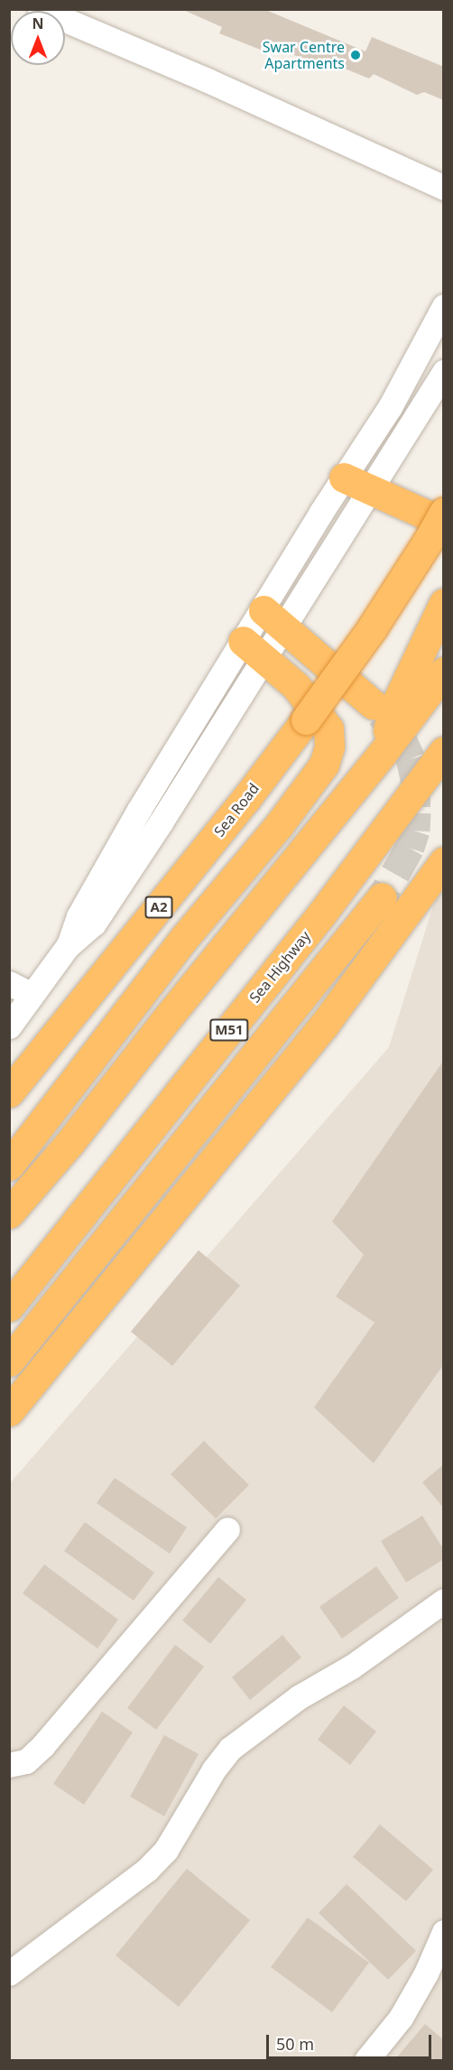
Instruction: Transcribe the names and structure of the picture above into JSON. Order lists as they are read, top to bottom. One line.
{"streets":{"highway":["Sea Road","A2","Sea Highway","M51"]},"places":["Swar Centre Apartments"],"scale_bar":"50 m","north":"top"}
